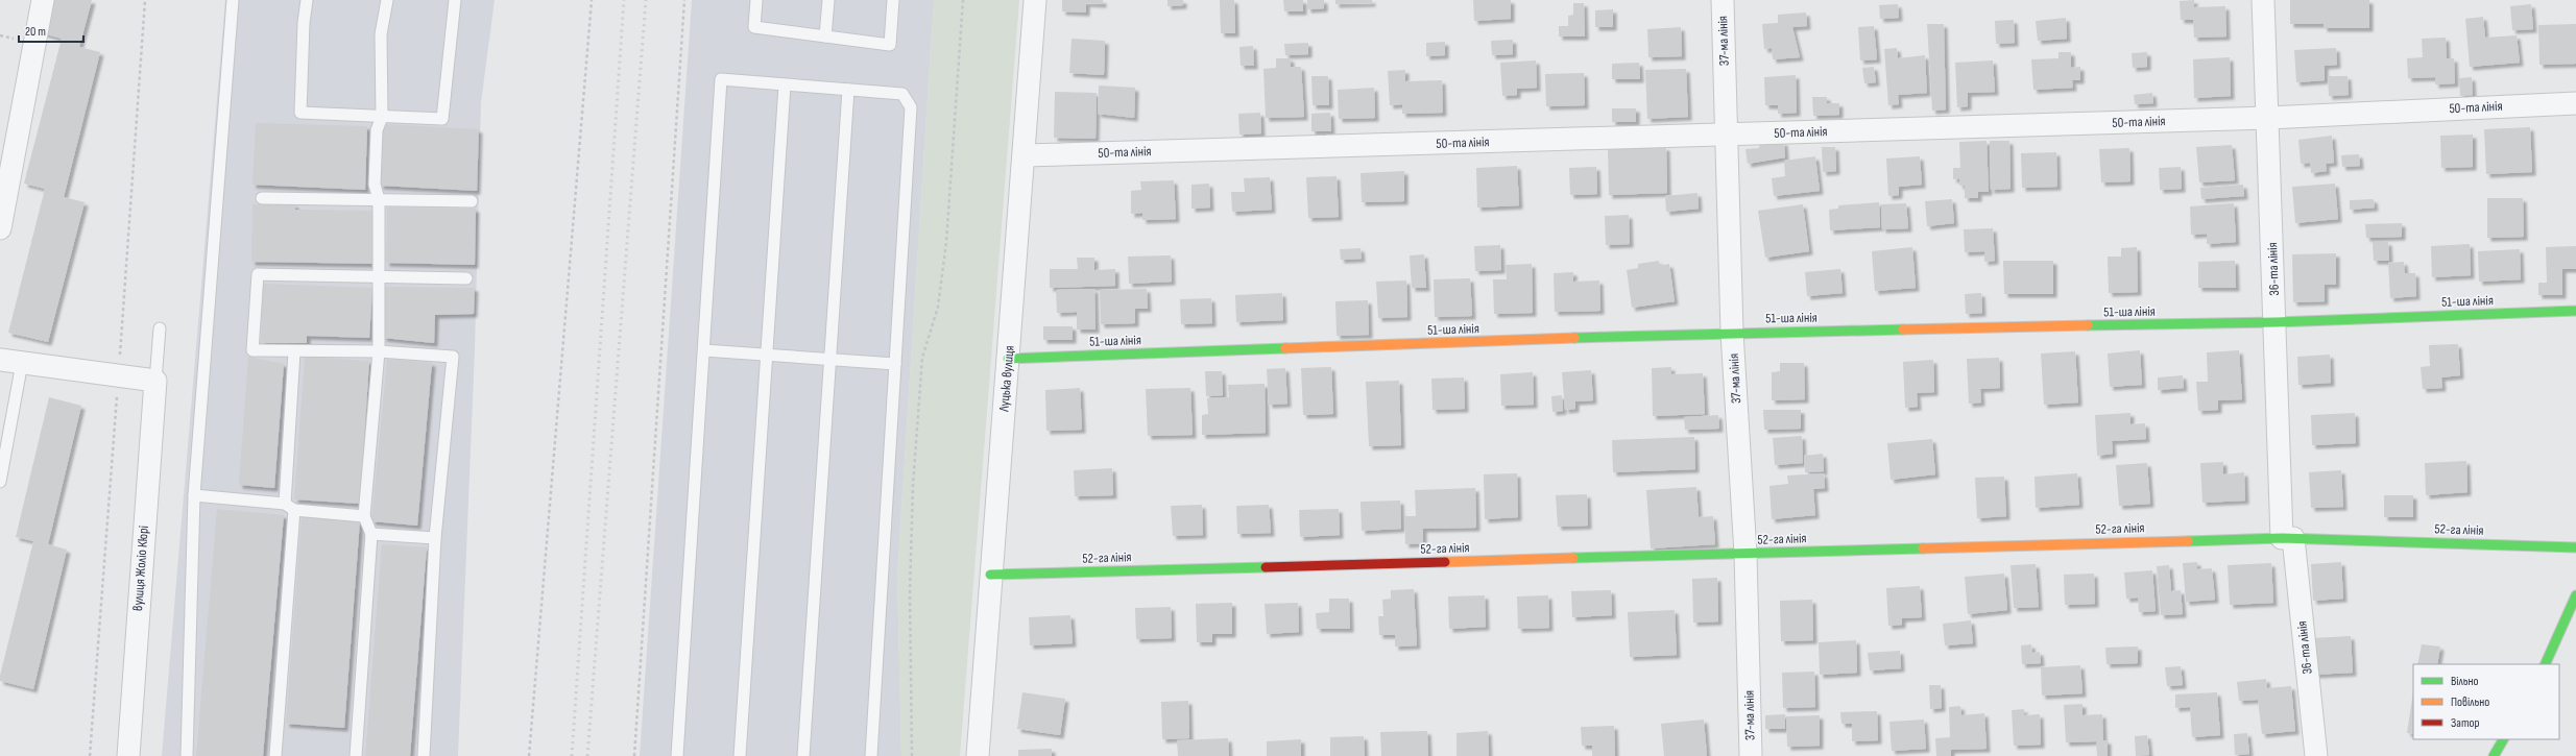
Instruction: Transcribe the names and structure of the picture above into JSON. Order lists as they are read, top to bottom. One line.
{"streets":{"main road":["51-ша лінія","52-га лінія"],"street":["37-ма лінія","50-та лінія","36-та лінія","Луцька вулиця","вулиця Жоліо Кюрі"]},"crossings":[["37-ма лінія","50-та лінія"],["37-ма лінія","51-ша лінія"],["37-ма лінія","52-га лінія"],["50-та лінія","36-та лінія"],["50-та лінія","Луцька вулиця"],["36-та лінія","51-ша лінія"],["36-та лінія","52-га лінія"],["51-ша лінія","Луцька вулиця"],["Луцька вулиця","52-га лінія"]],"legend":["Вільно","Повільно","Затор"],"scale_bar":"20 m"}
